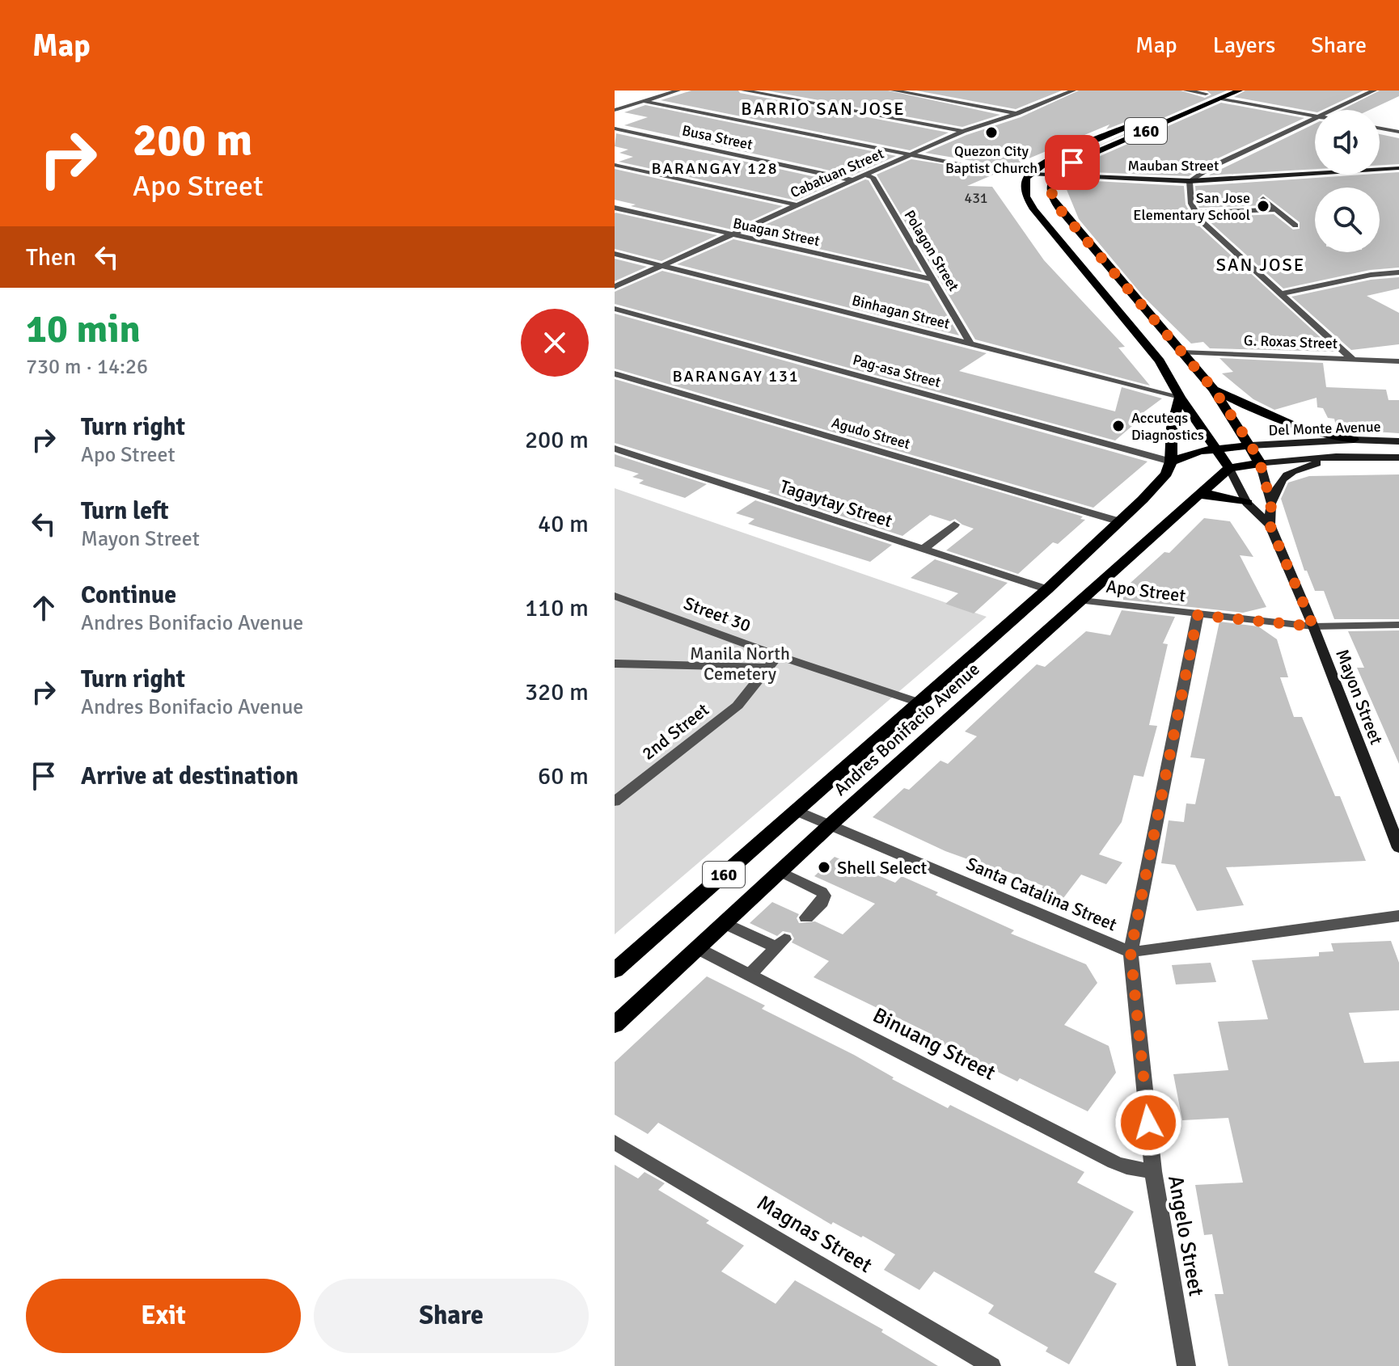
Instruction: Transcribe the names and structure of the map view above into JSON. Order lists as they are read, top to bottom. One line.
{"streets":{"main road":["160","Mauban Street","Del Monte Avenue","Mayon Street","Andres Bonifacio Avenue"],"street":["Busa Street","Cabatuan Street","Buagan Street","Polagon Street","Binhagan Street","G. Roxas Street","Pag-asa Street","Agudo Street","Tagaytay Street","Apo Street","Street 30","2nd Street","Santa Catalina Street","Binuang Street","Magnas Street","Angelo Street"]},"crossings":[["160","Mauban Street"],["Busa Street","Cabatuan Street"],["Mauban Street","Cabatuan Street"],["Cabatuan Street","Buagan Street"],["Cabatuan Street","Polagon Street"],["Cabatuan Street","Binhagan Street"],["Buagan Street","Polagon Street"],["Polagon Street","Binhagan Street"],["Pag-asa Street","Andres Bonifacio Avenue"],["Del Monte Avenue","Mayon Street"],["Agudo Street","Andres Bonifacio Avenue"],["Tagaytay Street","Andres Bonifacio Avenue"],["Apo Street","Mayon Street"],["Apo Street","Andres Bonifacio Avenue"],["Apo Street","Angelo Street"],["Street 30","Andres Bonifacio Avenue"],["Street 30","2nd Street"],["Mayon Street","Andres Bonifacio Avenue"],["Andres Bonifacio Avenue","Santa Catalina Street"],["Andres Bonifacio Avenue","Binuang Street"],["Santa Catalina Street","Angelo Street"],["Binuang Street","Angelo Street"]],"districts":["BARRIO SAN JOSE","BARANGAY 128","SAN JOSE","BARANGAY 131"],"parks":["Manila North Cemetery"],"places":["Quezon City Baptist Church","San Jose Elementary School","Accuteqs Diagnostics","Shell Select"],"house_numbers":["431"],"page":{"header":"Map","nav":["Map","Layers","Share"],"turn":["200 m","Apo Street"],"then":"Then","heading":["10 min","730 m · 14:26"],"list":[{"name":"Turn right","note":"Apo Street","value":"200 m"},{"name":"Turn left","note":"Mayon Street","value":"40 m"},{"name":"Continue","note":"Andres Bonifacio Avenue","value":"110 m"},{"name":"Turn right","note":"Andres Bonifacio Avenue","value":"320 m"},{"name":"Arrive at destination","value":"60 m"}],"buttons":["Exit","Share"]}}
